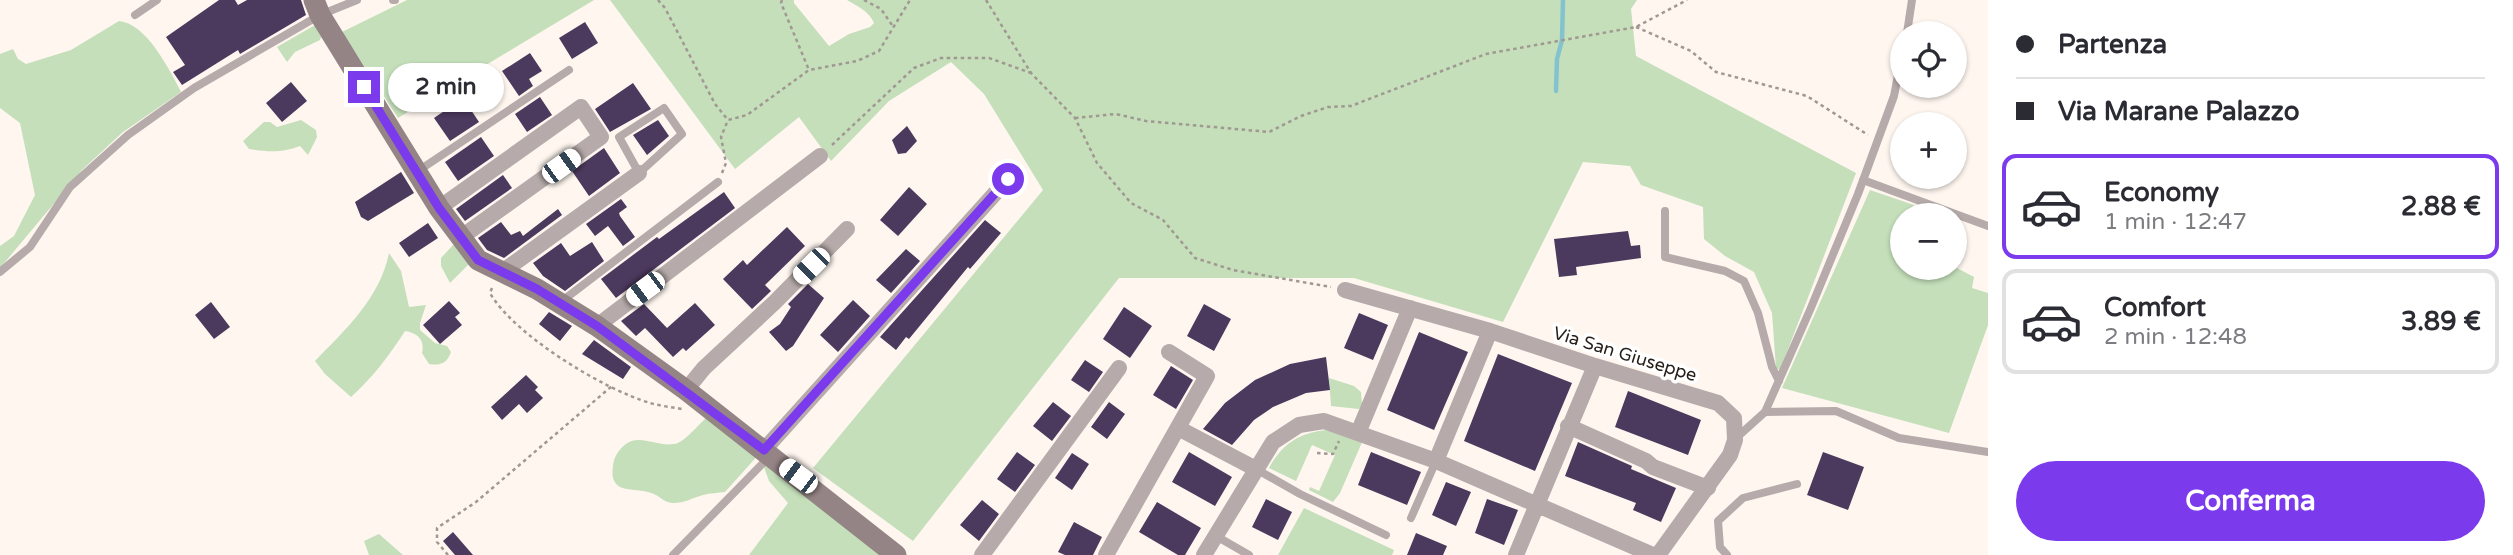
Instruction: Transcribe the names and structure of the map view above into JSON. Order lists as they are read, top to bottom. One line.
{"streets":{"street":["Via San Giuseppe"]},"page":{"banner":["Partenza","Via Marane Palazzo"],"map_buttons":["+","−"],"bubble":"2 min","list":[{"name":"Economy","note":"1 min · 12:47","value":"2.88 €"},{"name":"Comfort","note":"2 min · 12:48","value":"3.89 €"}],"buttons":"Conferma"}}
